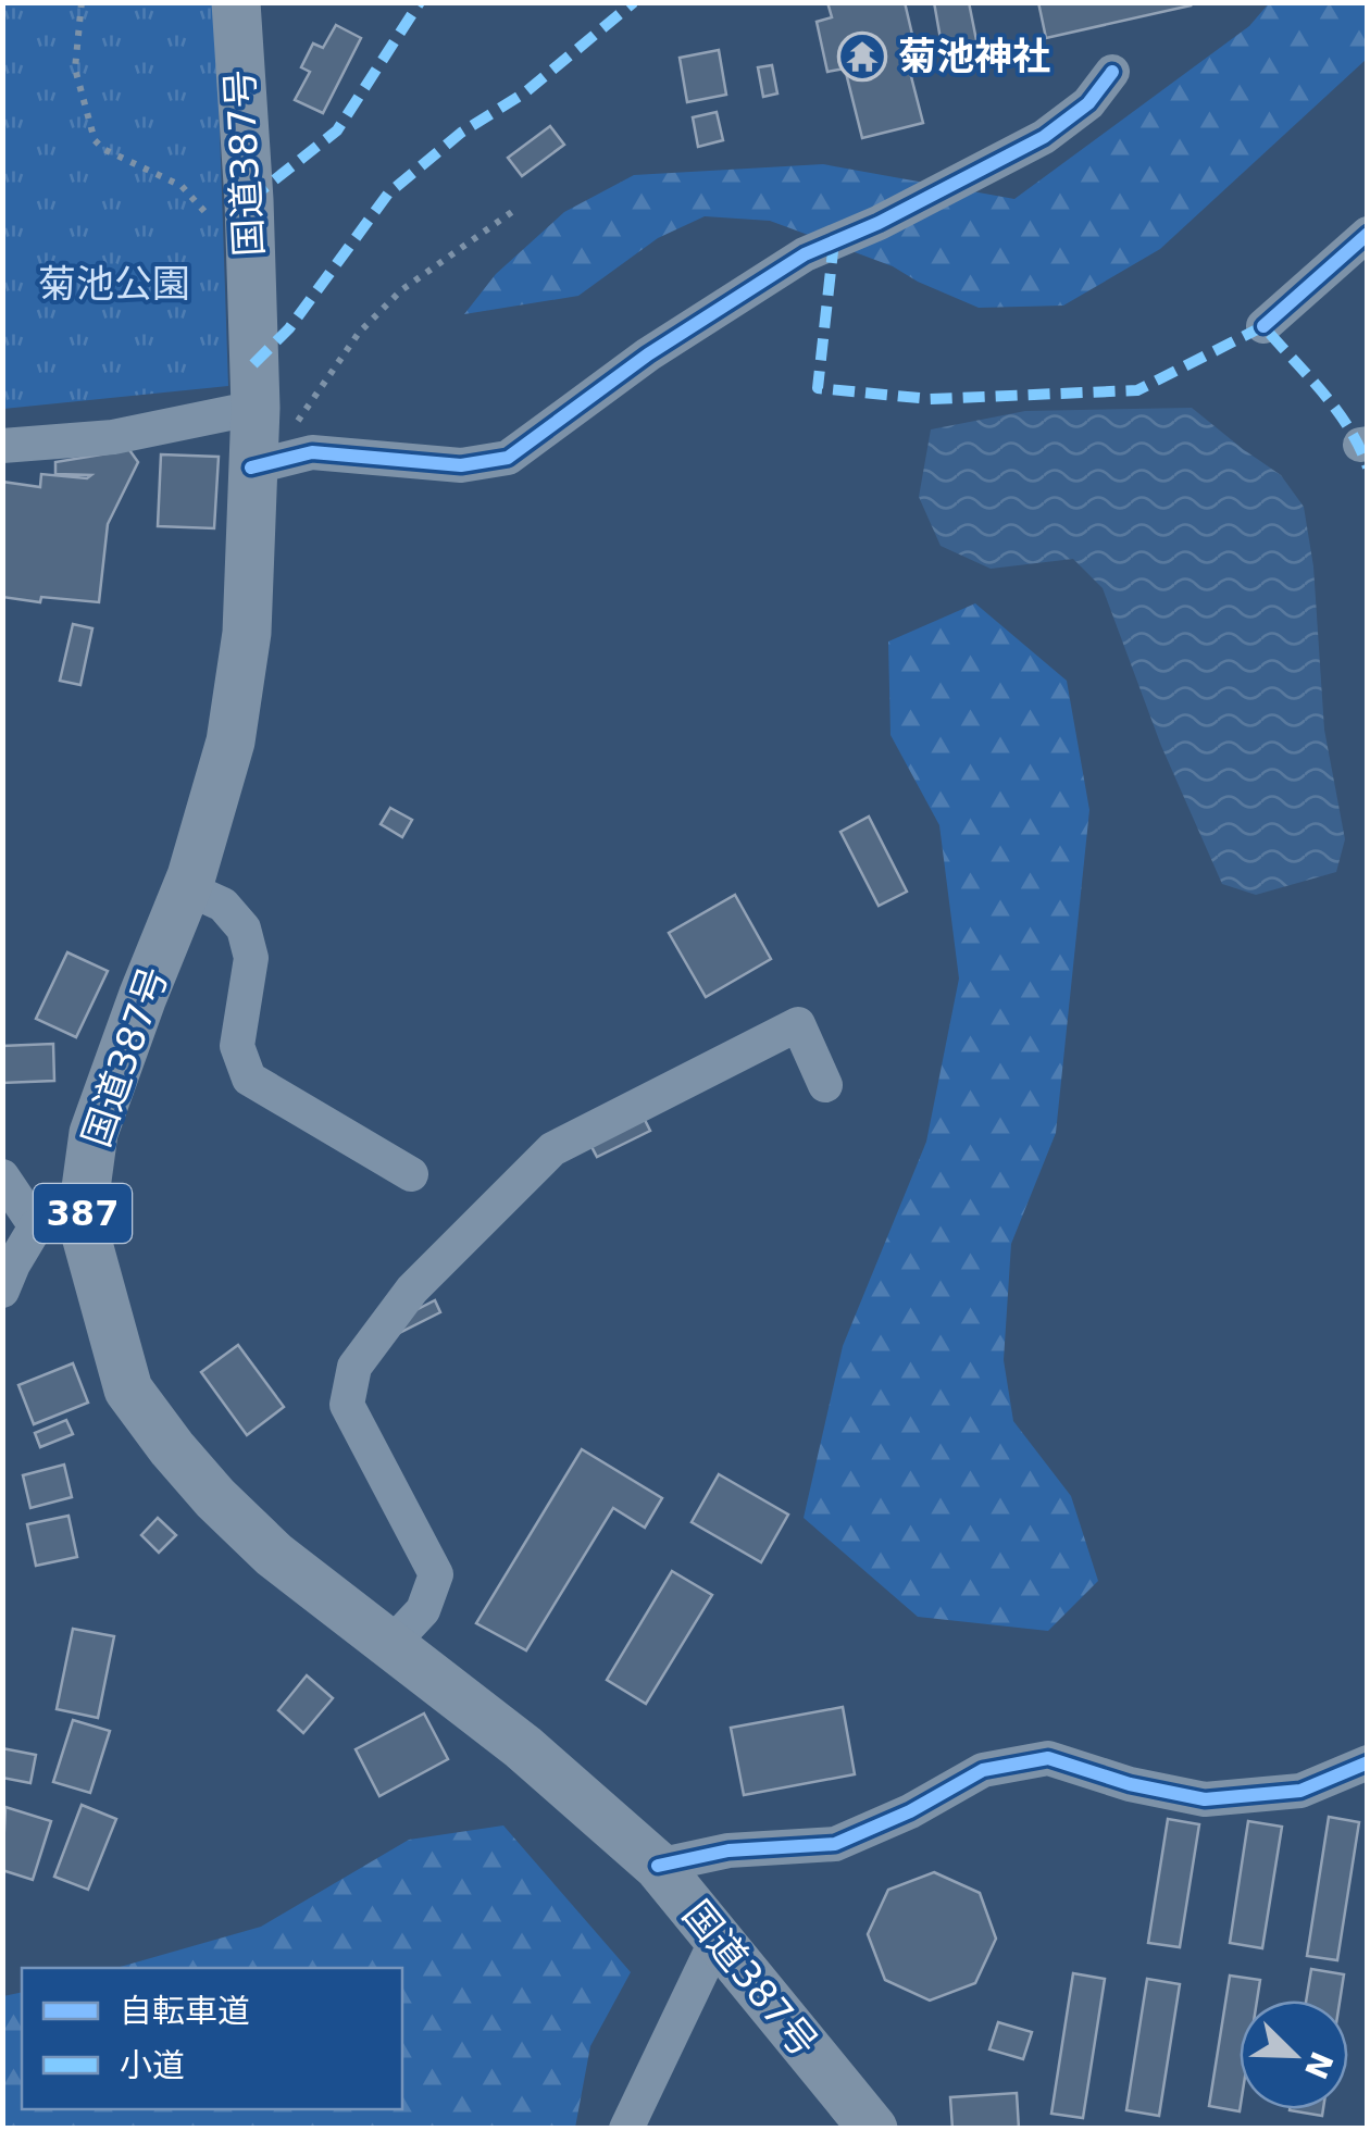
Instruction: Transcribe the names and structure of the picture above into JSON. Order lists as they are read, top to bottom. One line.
{"streets":{"highway":["国道387号","387"]},"parks":["菊池公園"],"places":{"temple":["菊池神社"]},"legend":["自転車道","小道"],"north":"bottom right"}
